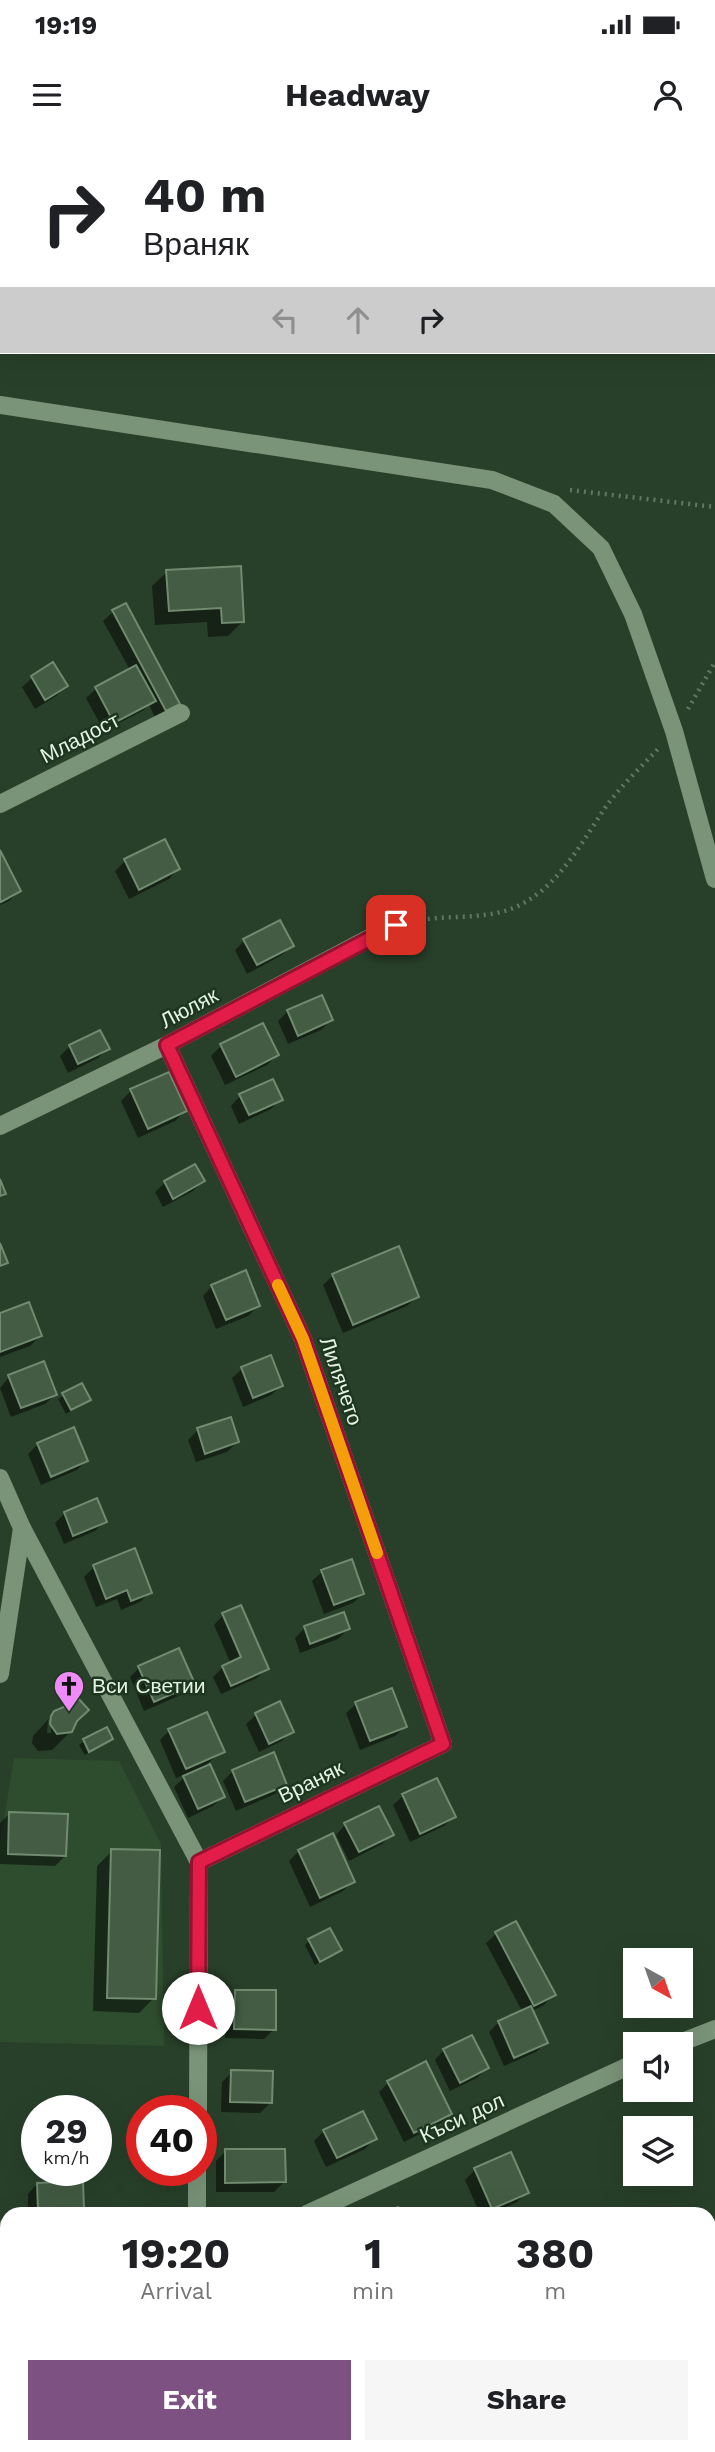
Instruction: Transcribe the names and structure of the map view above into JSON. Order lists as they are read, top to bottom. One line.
{"streets":{"street":["Младост","Люляк","Лилячето","Враняк","Къси дол"]},"crossings":[["Люляк","Лилячето"],["Лилячето","Враняк"]],"places":{"church":["Вси Светии"]},"north":"bottom right","page":{"status":"19:19","header":"Headway","turn":["40 m","Враняк"],"speed":"29 km/h","limit":"40","eta":["19:20","Arrival","1","min","380","m"],"buttons":["Exit","Share"]}}
